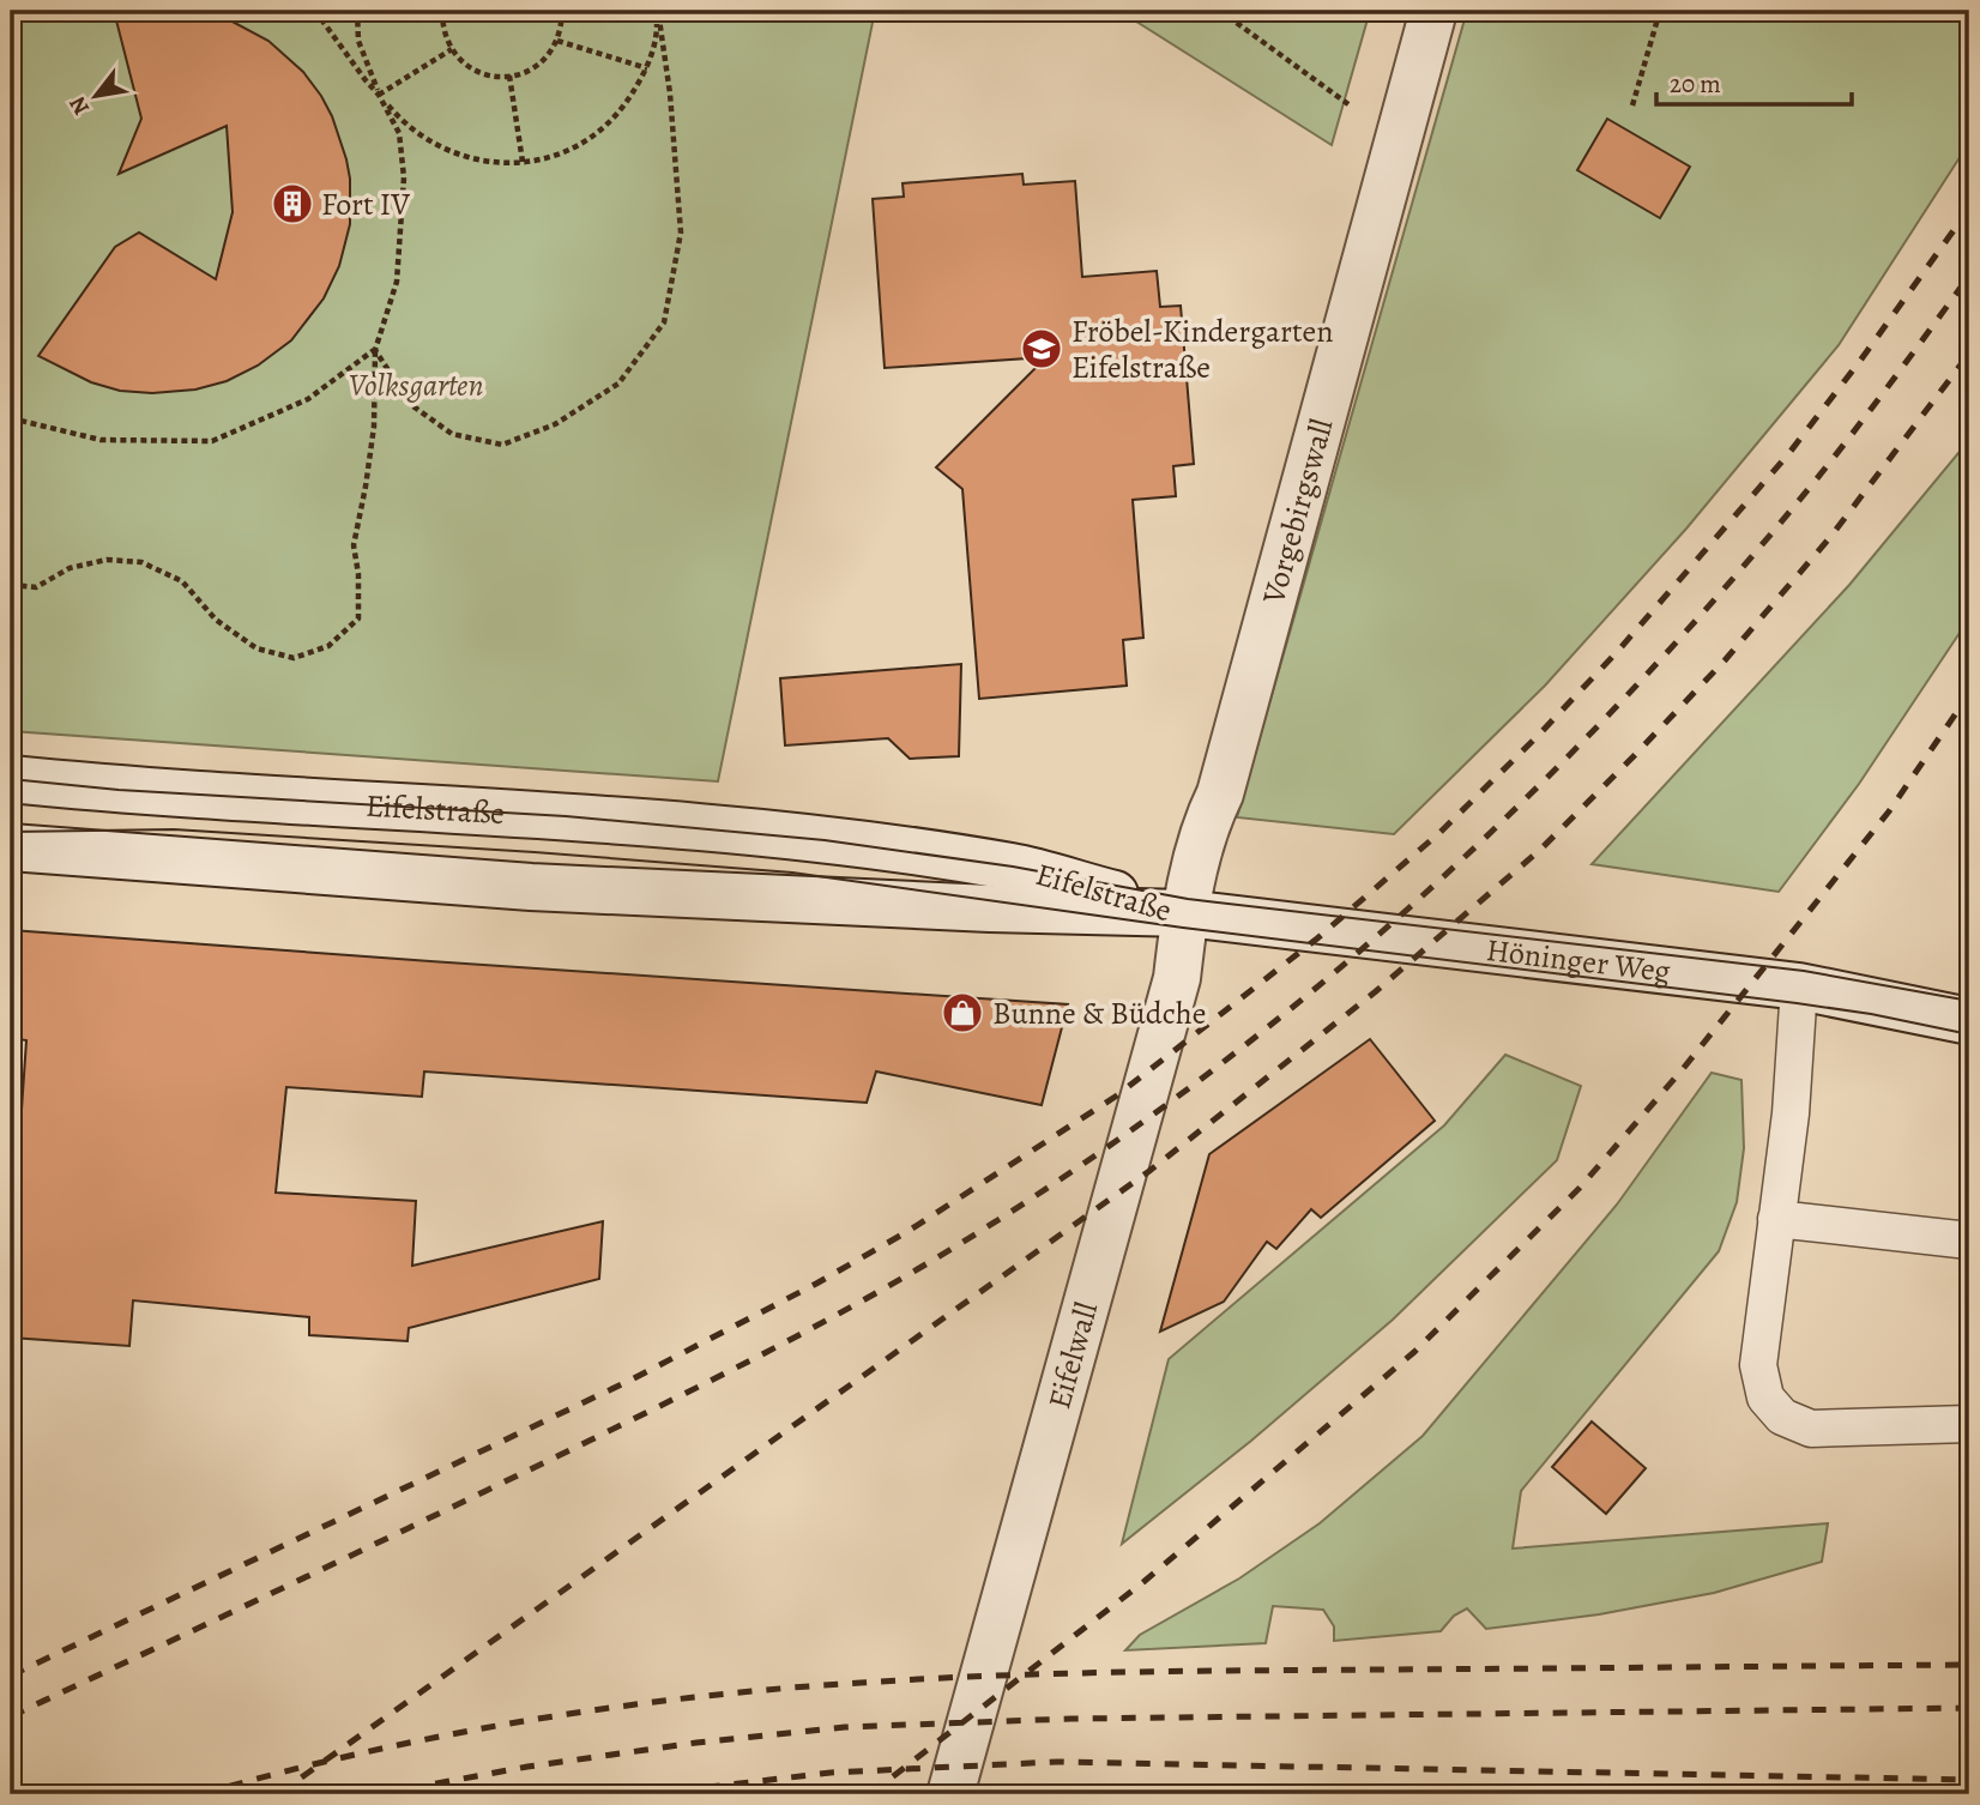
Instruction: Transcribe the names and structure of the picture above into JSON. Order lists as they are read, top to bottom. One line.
{"streets":{"street":["Vorgebirgswall","Eifelstraße","Höninger Weg","Eifelwall"]},"crossings":[["Vorgebirgswall","Eifelstraße"],["Vorgebirgswall","Höninger Weg"],["Vorgebirgswall","Eifelwall"],["Eifelstraße","Höninger Weg"],["Eifelstraße","Eifelwall"],["Höninger Weg","Eifelwall"]],"parks":["Volksgarten"],"places":{"building":["Fort IV"],"school or university":["Fröbel-Kindergarten Eifelstraße"],"shop":["Bunne & Büdche"]},"scale_bar":"20 m","north":"bottom left"}
